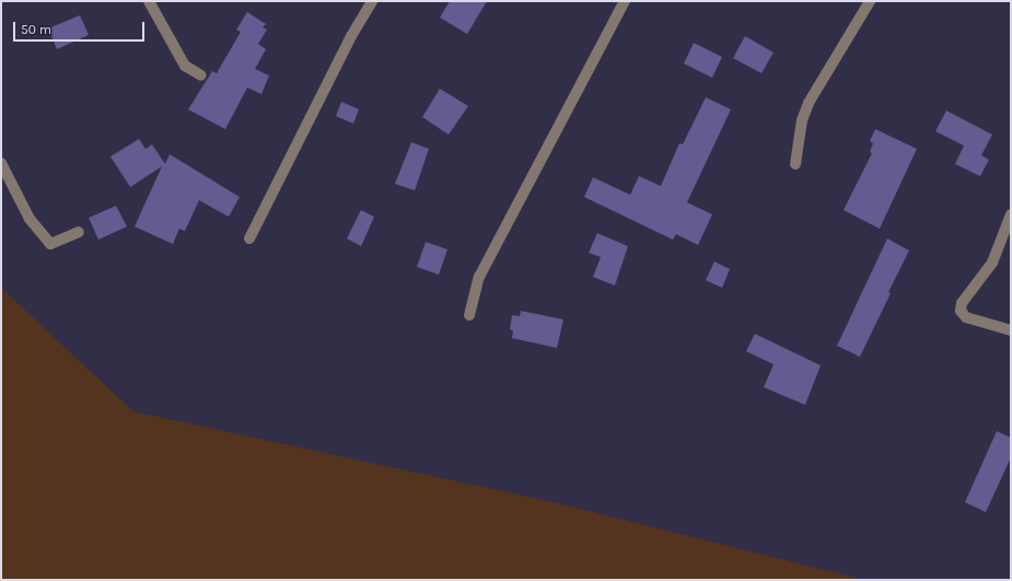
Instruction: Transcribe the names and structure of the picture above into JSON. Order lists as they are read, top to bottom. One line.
{"scale_bar":"50 m"}
